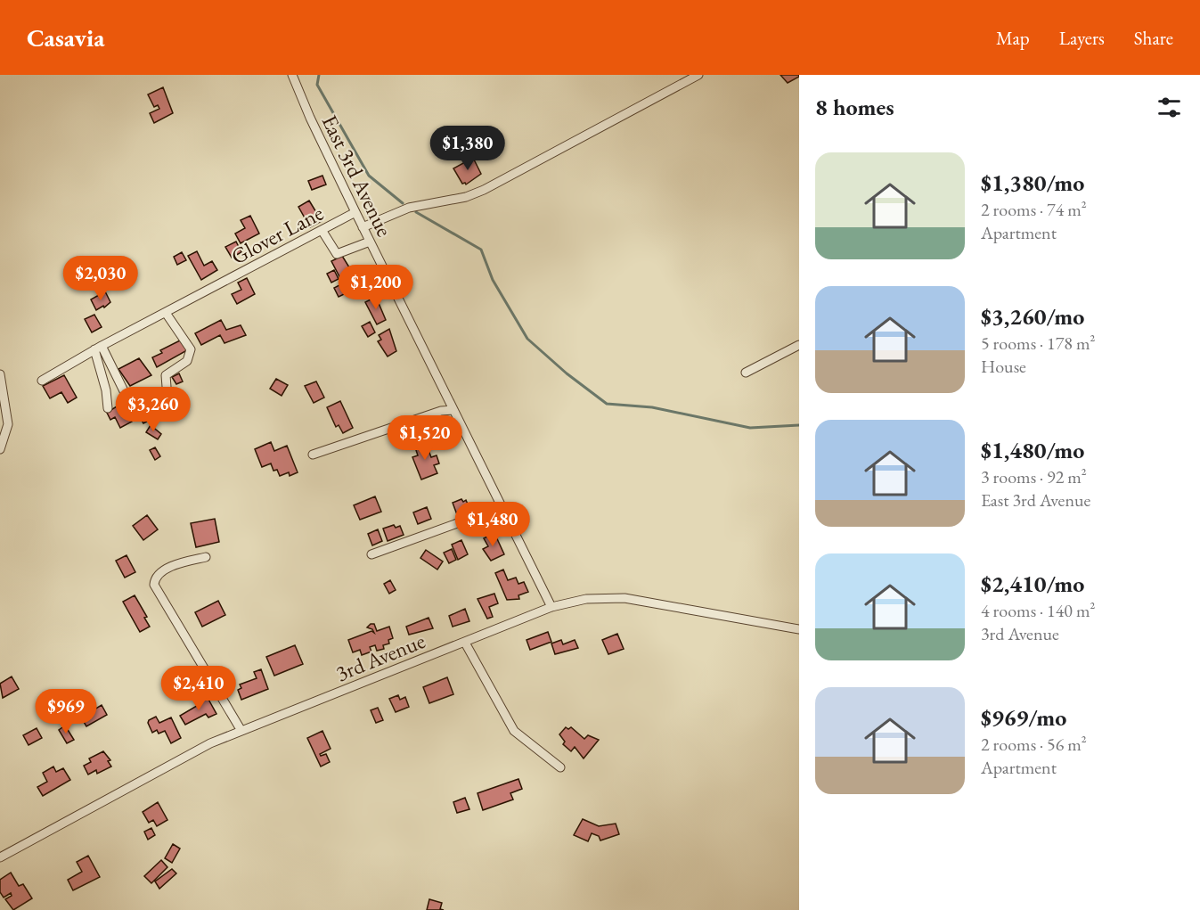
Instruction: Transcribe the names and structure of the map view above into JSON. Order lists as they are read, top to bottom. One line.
{"streets":{"street":["East 3rd Avenue","Glover Lane","3rd Avenue"]},"crossings":[["East 3rd Avenue","Glover Lane"],["East 3rd Avenue","3rd Avenue"]],"page":{"header":"Casavia","nav":["Map","Layers","Share"],"heading":"8 homes","price":["$1,380","$2,030","$1,200","$3,260","$1,520","$1,480","$2,410","$969"],"list":[{"name":"$1,380/mo","note":"2 rooms · 74 m² · Apartment"},{"name":"$3,260/mo","note":"5 rooms · 178 m² · House"},{"name":"$1,480/mo","note":"3 rooms · 92 m² · East 3rd Avenue"},{"name":"$2,410/mo","note":"4 rooms · 140 m² · 3rd Avenue"},{"name":"$969/mo","note":"2 rooms · 56 m² · Apartment"}]}}
